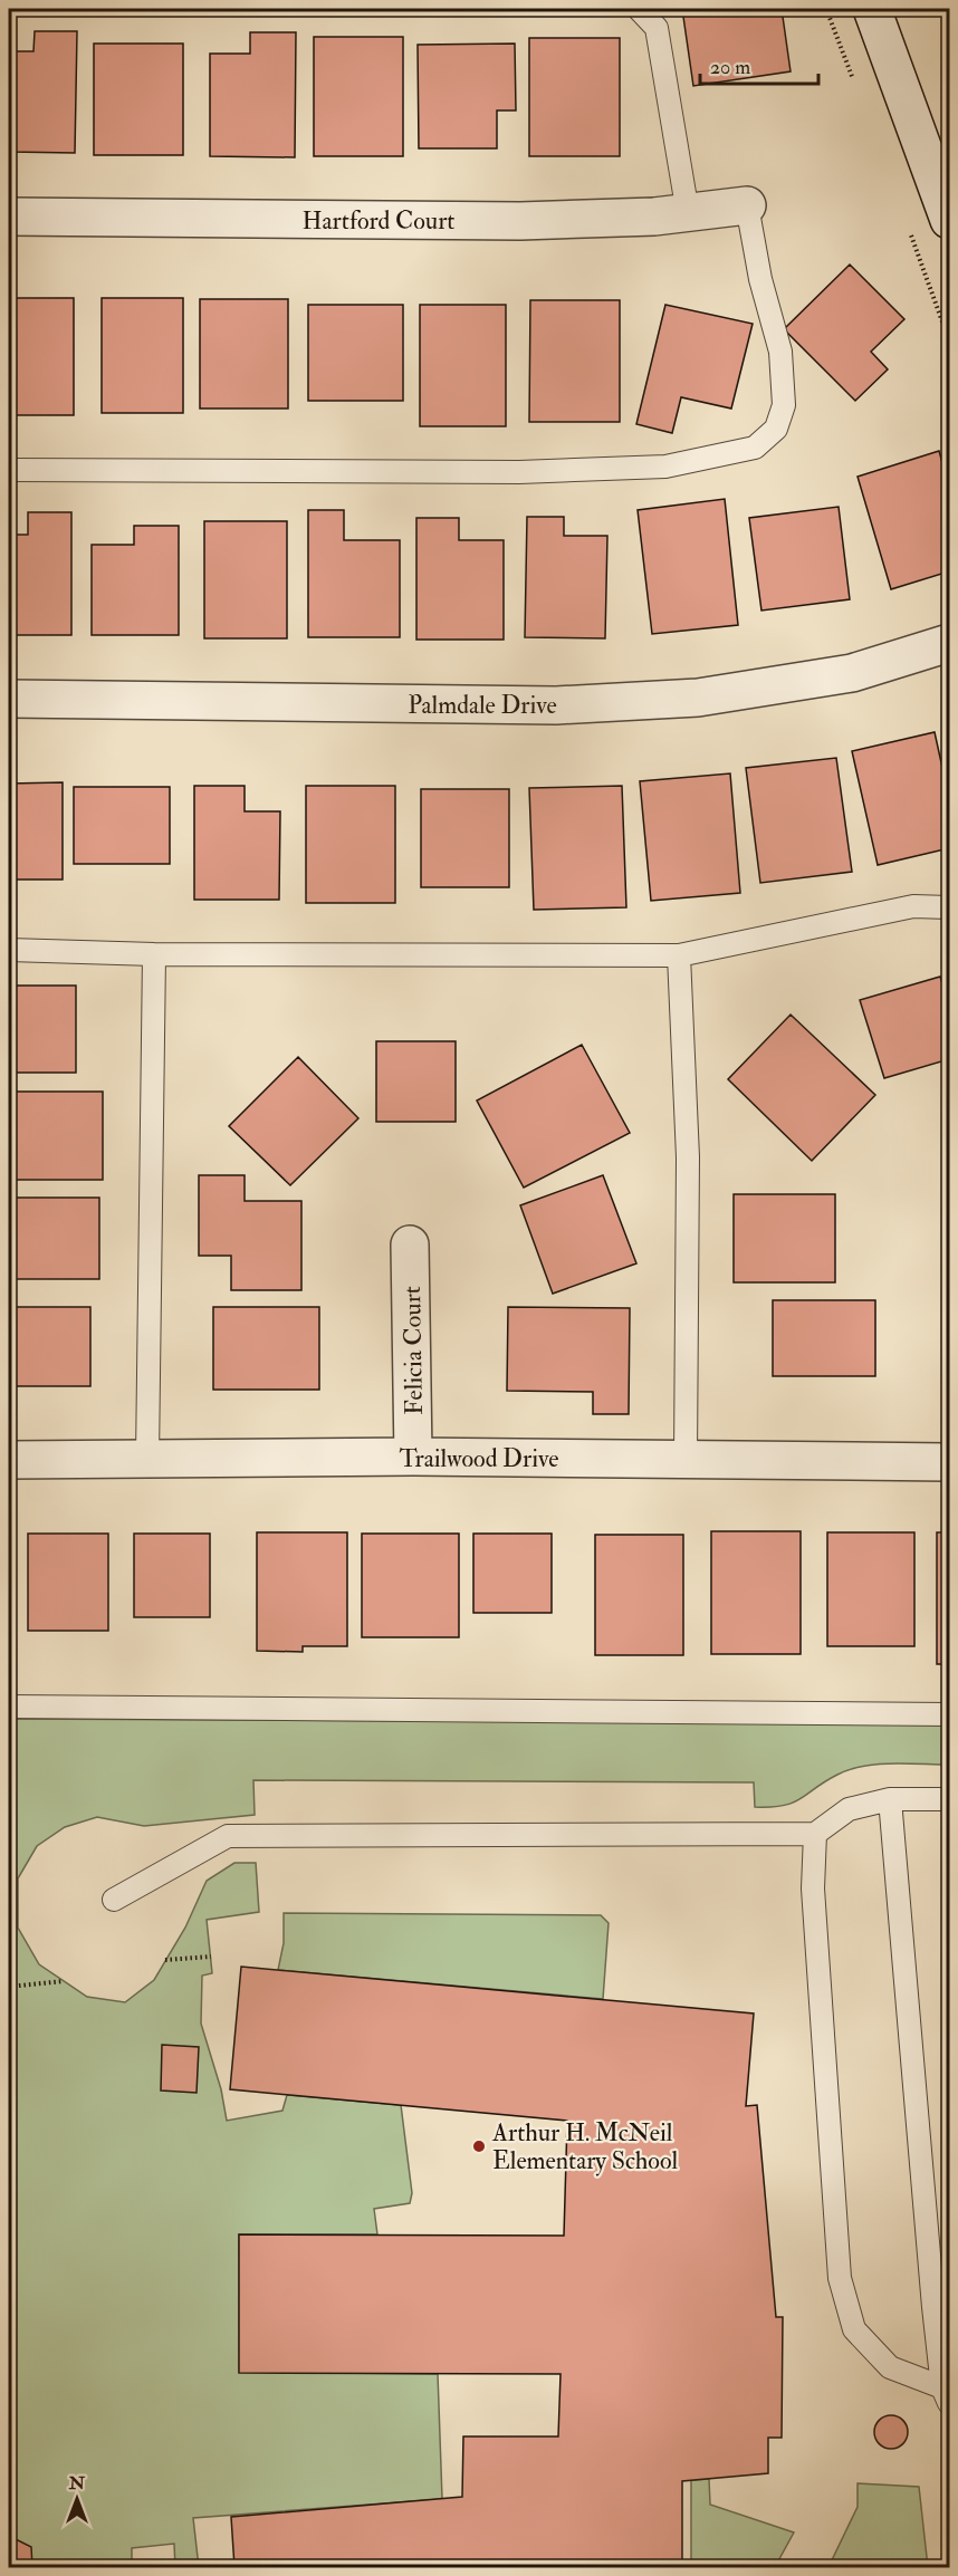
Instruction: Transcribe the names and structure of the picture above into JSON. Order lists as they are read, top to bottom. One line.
{"streets":{"street":["Hartford Court","Palmdale Drive","Felicia Court","Trailwood Drive"]},"crossings":[["Felicia Court","Trailwood Drive"]],"places":["Arthur H. McNeil Elementary School"],"scale_bar":"20 m","north":"top"}
